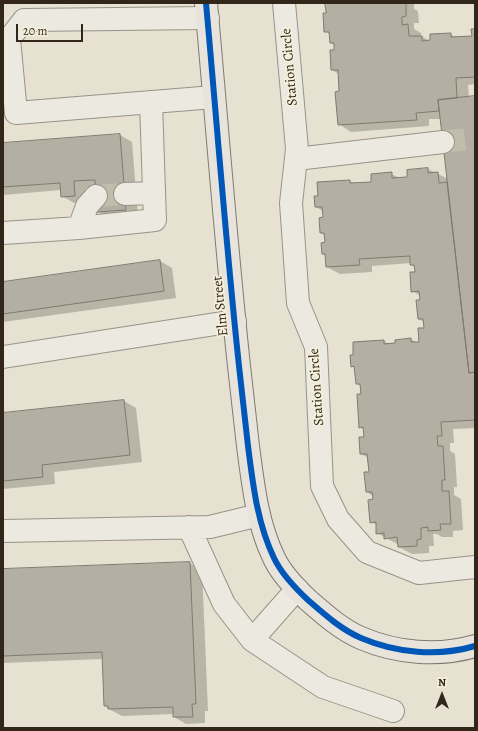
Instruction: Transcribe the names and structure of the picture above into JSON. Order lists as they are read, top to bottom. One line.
{"streets":{"main road":["Elm Street"],"lane":["Station Circle"]},"scale_bar":"20 m","north":"top"}
